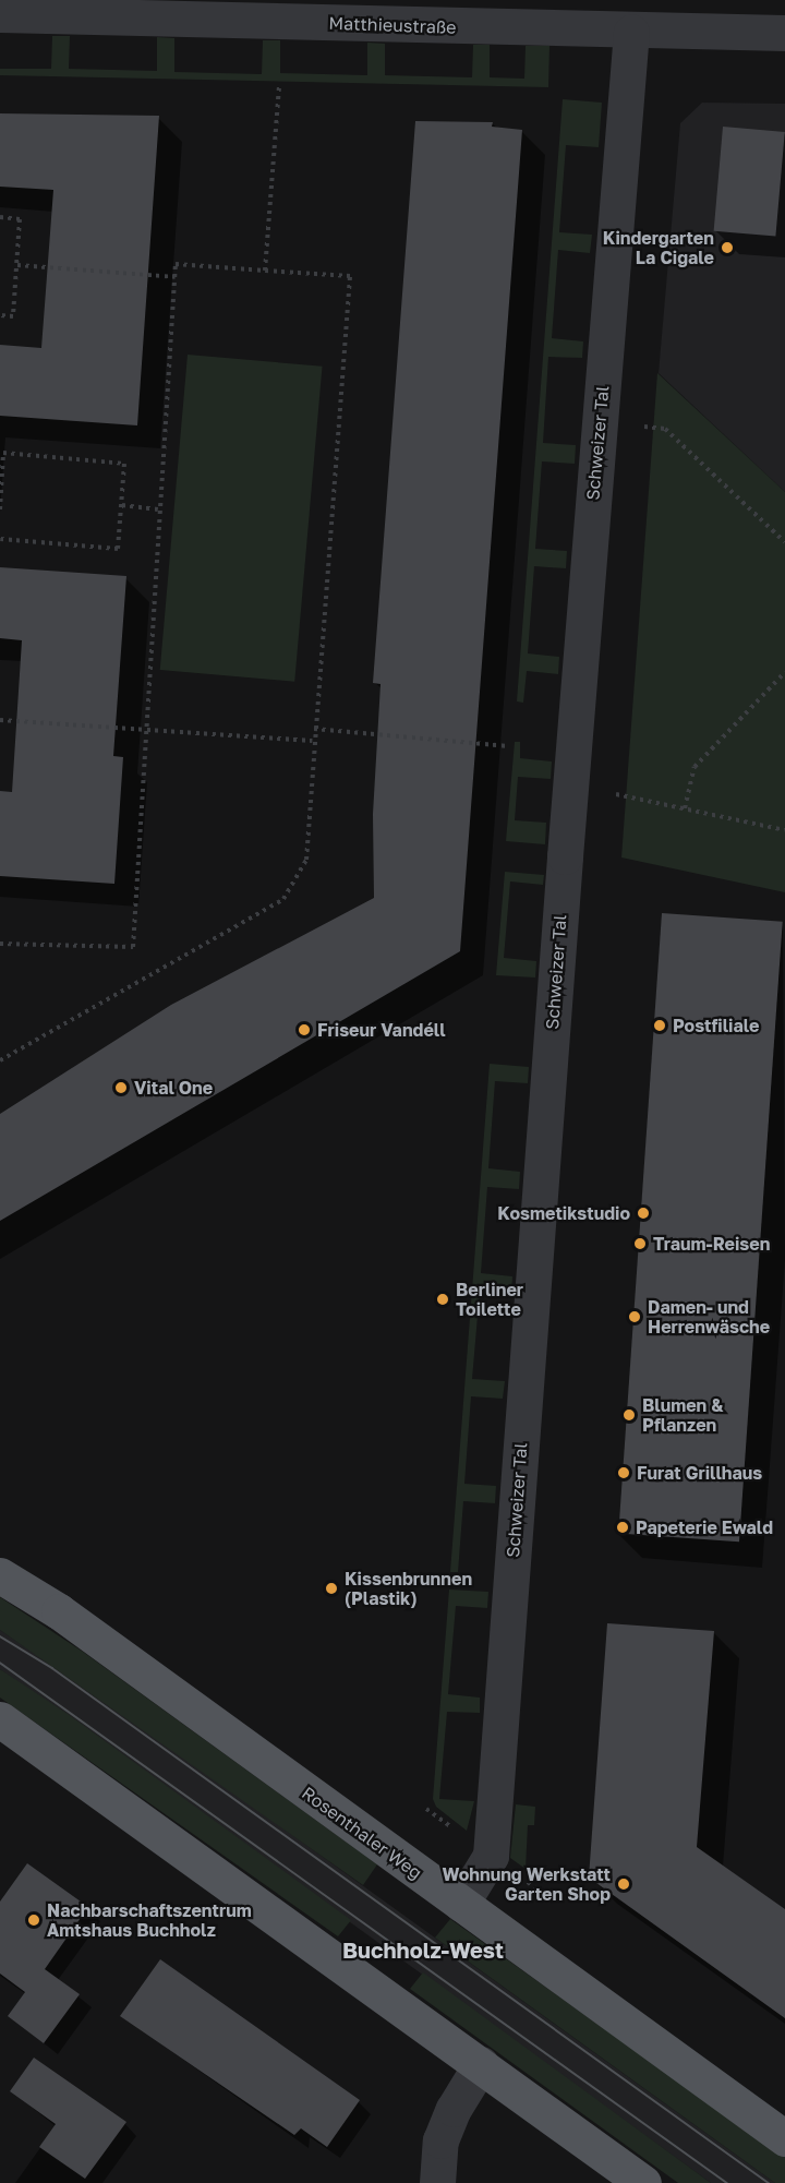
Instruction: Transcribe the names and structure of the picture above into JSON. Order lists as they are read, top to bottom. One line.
{"streets":{"main road":["Rosenthaler Weg"],"street":["Matthieustraße","Schweizer Tal"]},"crossings":[["Matthieustraße","Schweizer Tal"],["Schweizer Tal","Rosenthaler Weg"]],"districts":["Buchholz-West"],"places":["Kindergarten La Cigale","Postfiliale","Friseur Vandéll","Vital One","Kosmetikstudio","Traum-Reisen","Berliner Toilette","Damen- und Herrenwäsche","Blumen & Pflanzen","Furat Grillhaus","Papeterie Ewald","Kissenbrunnen (Plastik)","Wohnung Werkstatt Garten Shop","Nachbarschaftszentrum Amtshaus Buchholz"]}
